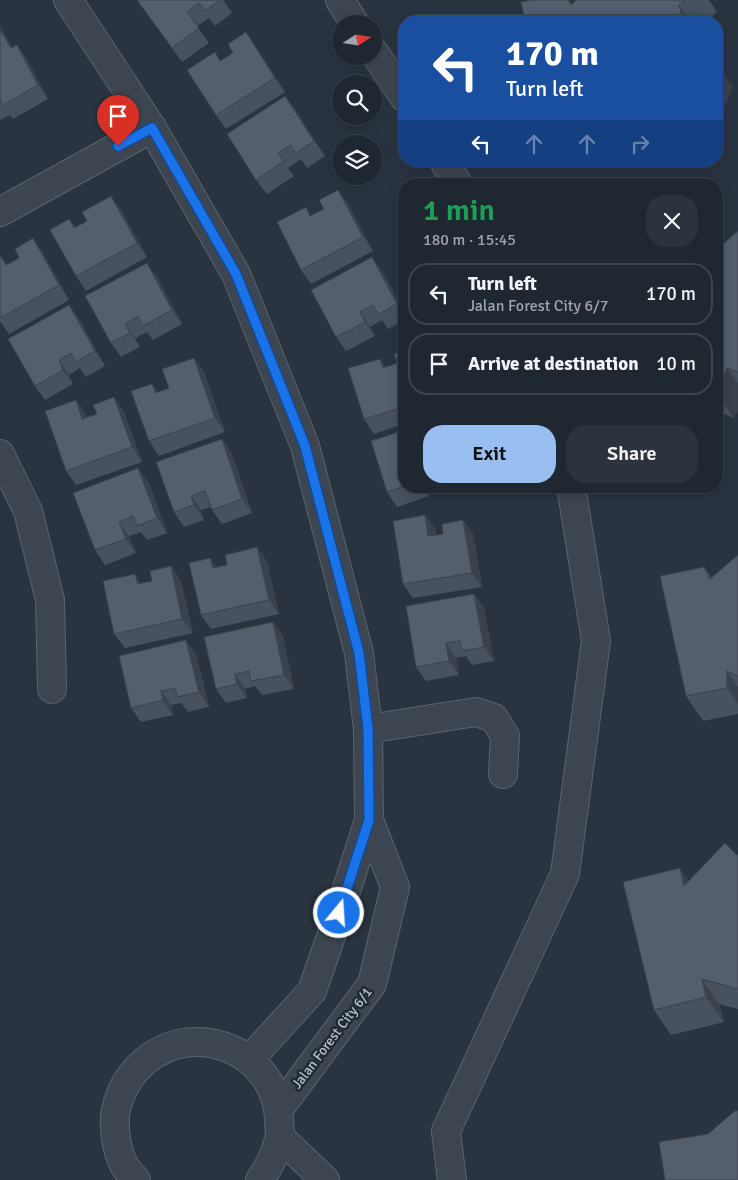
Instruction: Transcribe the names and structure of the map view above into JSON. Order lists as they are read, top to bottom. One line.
{"streets":{"street":["Jalan Forest City 6/1"]},"north":"right","page":{"turn":["170 m","Turn left"],"heading":["1 min","180 m · 15:45"],"list":[{"name":"Turn left","note":"Jalan Forest City 6/7","value":"170 m"},{"name":"Arrive at destination","value":"10 m"}],"buttons":["Exit","Share"]}}
